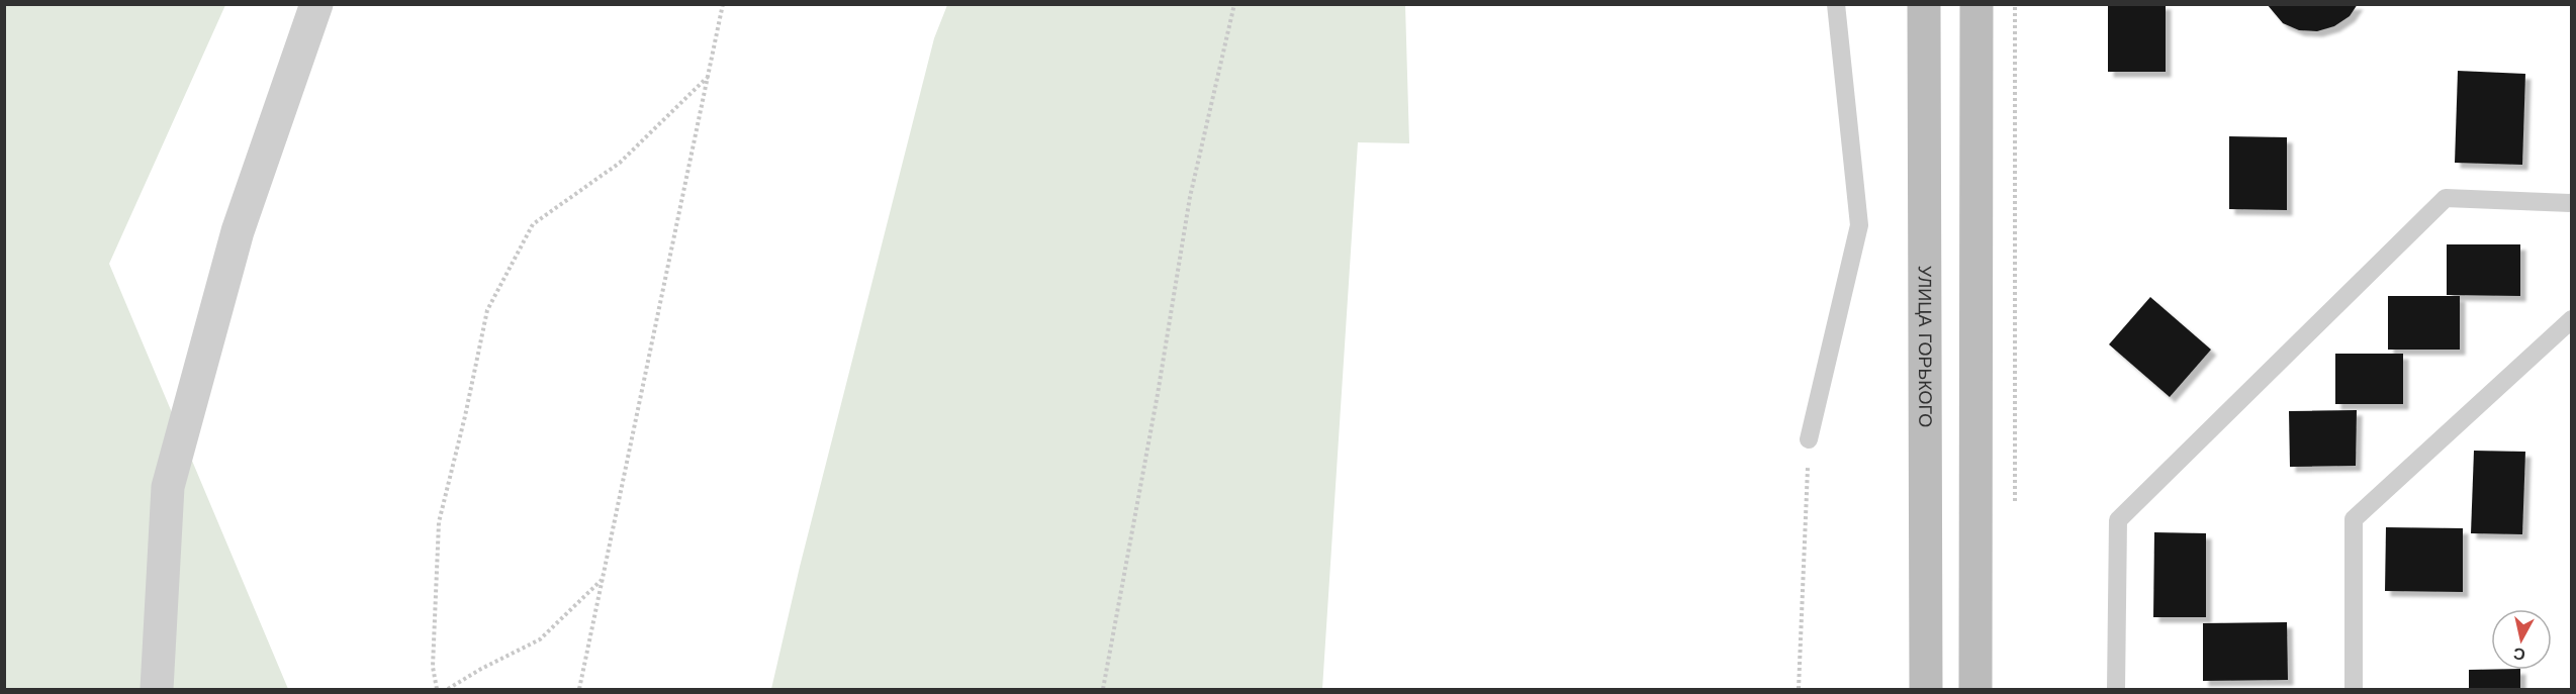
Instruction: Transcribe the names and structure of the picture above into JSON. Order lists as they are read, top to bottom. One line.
{"streets":{"main road":["УЛИЦА ГОРЬКОГО"]},"north":"bottom"}
